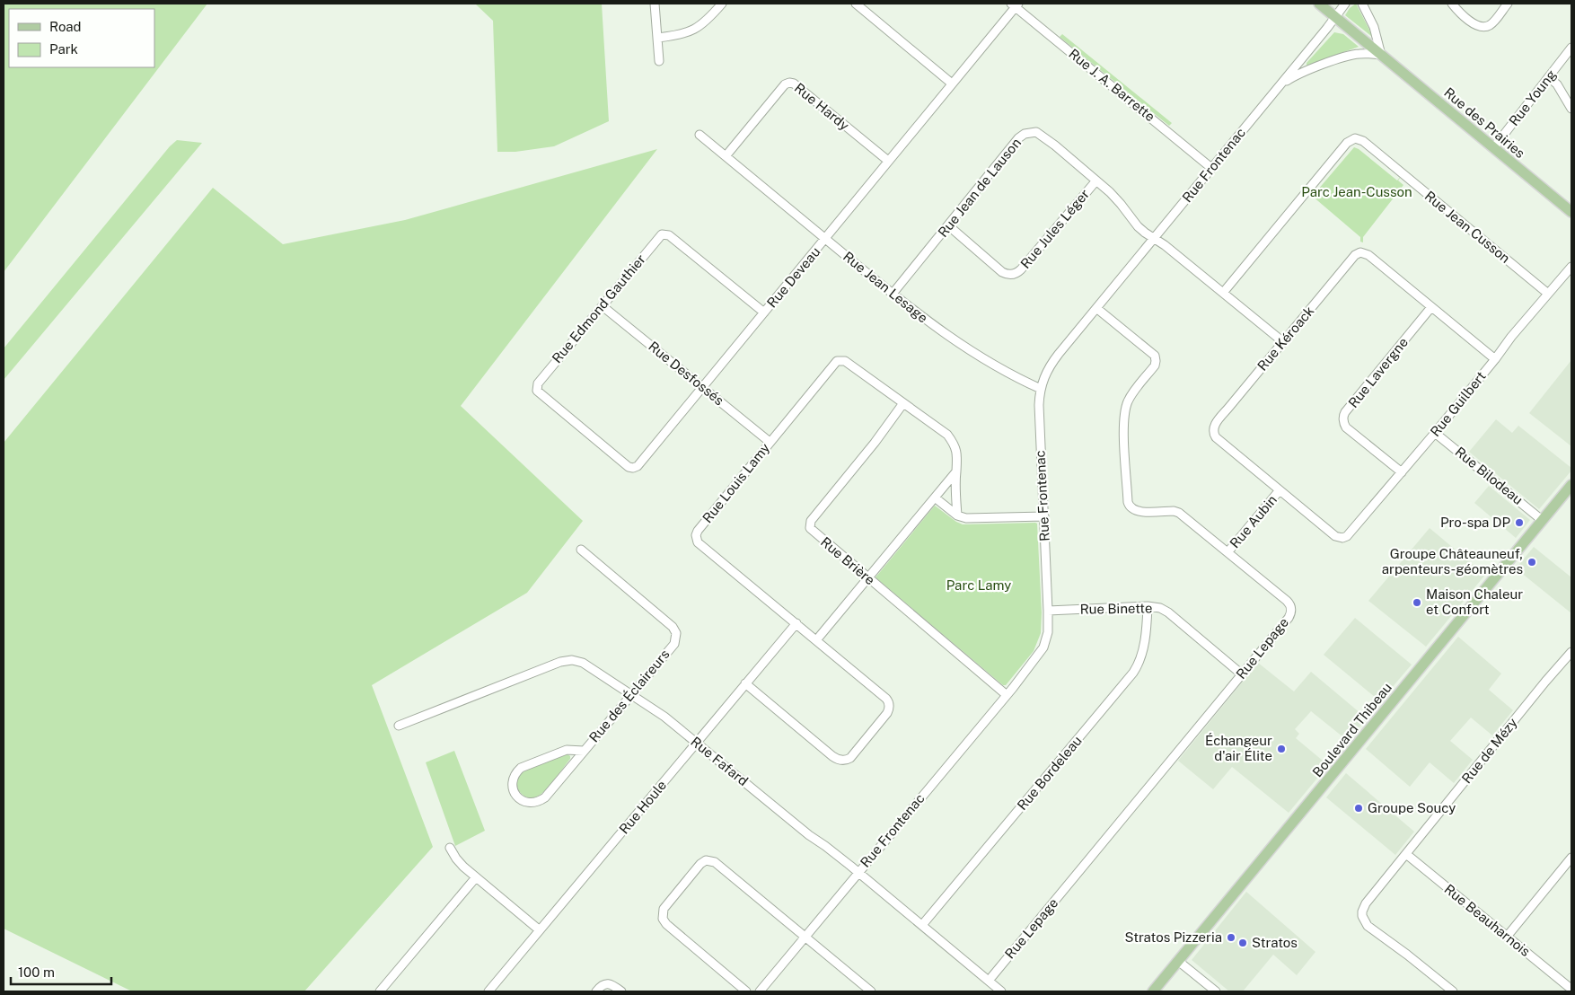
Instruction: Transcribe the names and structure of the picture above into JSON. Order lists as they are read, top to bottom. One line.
{"streets":{"main road":["Rue des Prairies","Boulevard Thibeau"],"street":["Rue J. A. Barrette","Rue Young","Rue Hardy","Rue Frontenac","Rue Jean de Lauson","Rue Jean Cusson","Rue Jules Léger","Rue Deveau","Rue Jean Lesage","Rue Edmond Gauthier","Rue Kéroack","Rue Lavergne","Rue Desfossés","Rue Guilbert","Rue Bilodeau","Rue Louis Lamy","Rue Aubin","Rue Brière","Rue Binette","Rue Lepage","Rue des Éclaireurs","Rue de Mézy","Rue Fafard","Rue Bordeleau","Rue Houle","Rue Beauharnois"]},"crossings":[["Rue J. A. Barrette","Rue Frontenac"],["Rue J. A. Barrette","Rue Deveau"],["Rue Young","Rue des Prairies"],["Rue Hardy","Rue Deveau"],["Rue Hardy","Rue Jean Lesage"],["Rue des Prairies","Rue Frontenac"],["Rue Frontenac","Rue Jean de Lauson"],["Rue Frontenac","Rue Jean Lesage"],["Rue Frontenac","Rue Brière"],["Rue Frontenac","Rue Binette"],["Rue Frontenac","Rue Lepage"],["Rue Frontenac","Rue Fafard"],["Rue Jean de Lauson","Rue Jean Cusson"],["Rue Jean de Lauson","Rue Jules Léger"],["Rue Jean de Lauson","Rue Jean Lesage"],["Rue Jean de Lauson","Rue Kéroack"],["Rue Jean Cusson","Rue Guilbert"],["Rue Deveau","Rue Jean Lesage"],["Rue Deveau","Rue Edmond Gauthier"],["Rue Deveau","Rue Desfossés"],["Rue Edmond Gauthier","Rue Desfossés"],["Rue Kéroack","Rue Lavergne"],["Rue Kéroack","Rue Guilbert"],["Rue Kéroack","Rue Aubin"],["Rue Lavergne","Rue Guilbert"],["Rue Desfossés","Rue Louis Lamy"],["Rue Guilbert","Rue Bilodeau"],["Rue Bilodeau","Boulevard Thibeau"],["Rue Louis Lamy","Rue Brière"],["Rue Louis Lamy","Rue Houle"],["Rue Aubin","Rue Lepage"],["Rue Binette","Rue Lepage"],["Rue Binette","Rue Bordeleau"],["Rue Lepage","Rue Fafard"],["Rue des Éclaireurs","Rue Fafard"],["Rue de Mézy","Rue Beauharnois"],["Rue Fafard","Rue Bordeleau"],["Rue Fafard","Rue Houle"]],"parks":["Parc Jean-Cusson","Parc Lamy"],"places":["Pro-spa DP","Groupe Châteauneuf, arpenteurs-géomètres","Maison Chaleur et Confort","Échangeur d'air Élite","Groupe Soucy","Stratos Pizzeria","Stratos"],"legend":["Road","Park"],"scale_bar":"100 m"}
